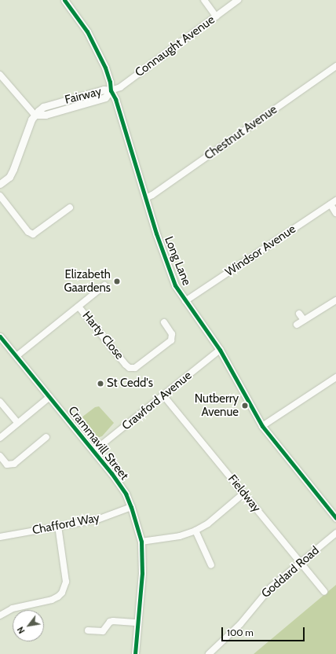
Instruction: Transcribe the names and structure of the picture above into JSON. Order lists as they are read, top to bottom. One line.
{"streets":{"street":["Connaught Avenue","Fairway","Chestnut Avenue","Windsor Avenue","Long Lane","Harty Close","Crawford Avenue","Crammavill Street","Fieldway","Chafford Way","Goddard Road"]},"crossings":[["Connaught Avenue","Fairway"],["Connaught Avenue","Long Lane"],["Fairway","Long Lane"],["Chestnut Avenue","Long Lane"],["Windsor Avenue","Long Lane"],["Long Lane","Crawford Avenue"],["Harty Close","Crammavill Street"],["Crawford Avenue","Crammavill Street"],["Crawford Avenue","Fieldway"],["Crammavill Street","Chafford Way"],["Fieldway","Goddard Road"]],"places":["Elizabeth Gaardens","St Cedd's","Nutberry Avenue"],"scale_bar":"100 m","north":"bottom left"}
